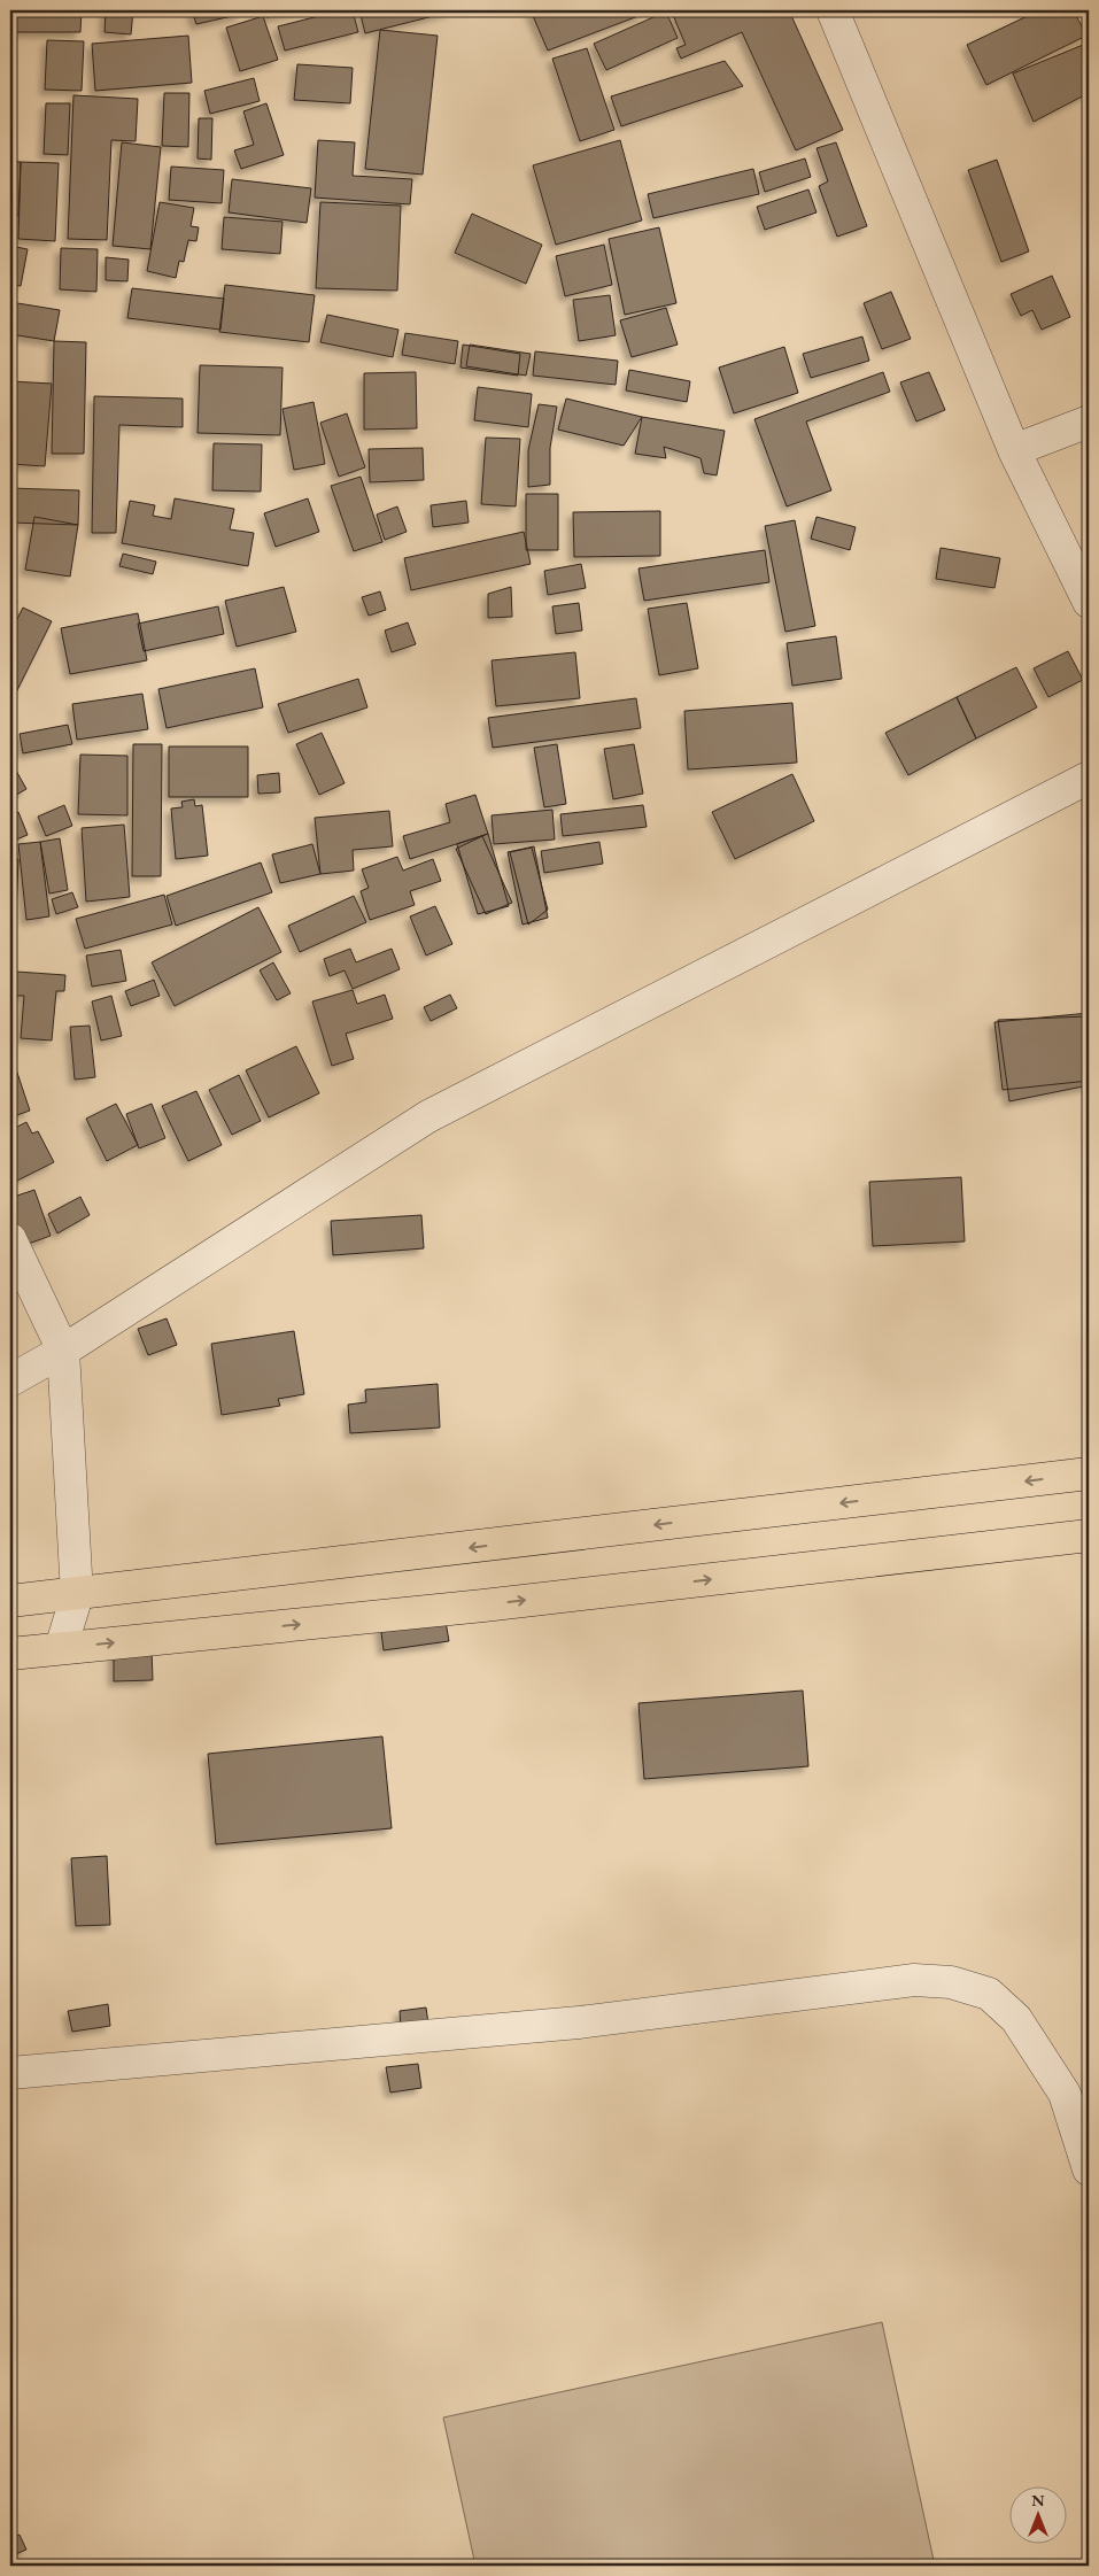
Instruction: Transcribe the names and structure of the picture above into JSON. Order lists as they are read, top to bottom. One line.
{"north":"top"}
